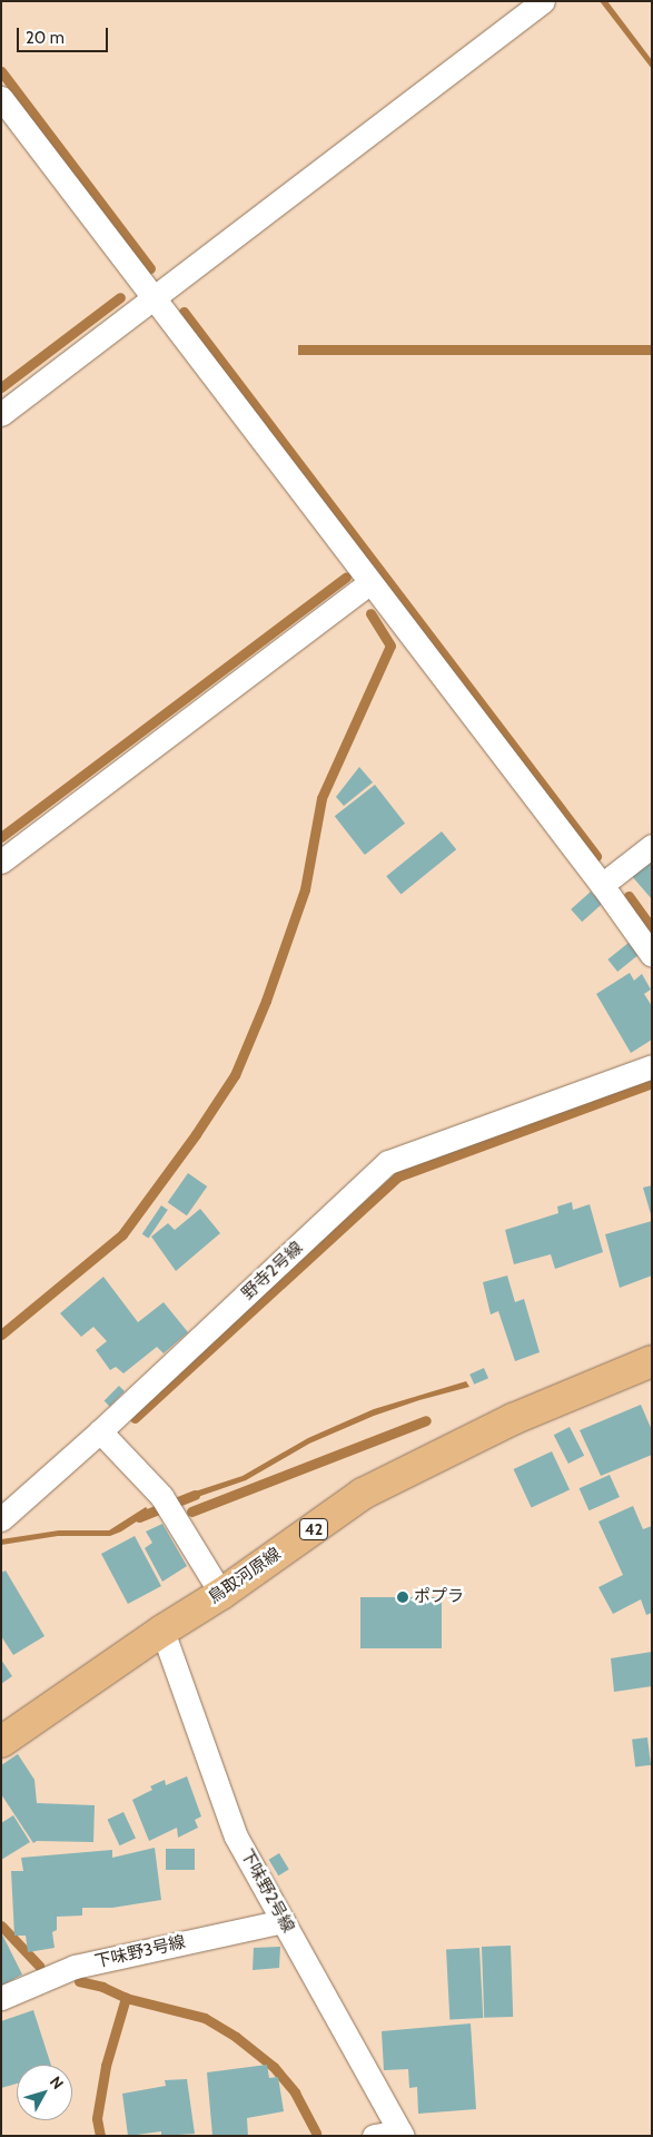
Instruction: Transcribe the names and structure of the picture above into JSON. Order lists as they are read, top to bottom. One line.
{"streets":{"main road":["42","鳥取河原線"],"street":["野寺2号線","下味野2号線","下味野3号線"]},"crossings":[["鳥取河原線","下味野2号線"],["下味野2号線","下味野3号線"]],"places":["ポプラ"],"scale_bar":"20 m","north":"top right"}
